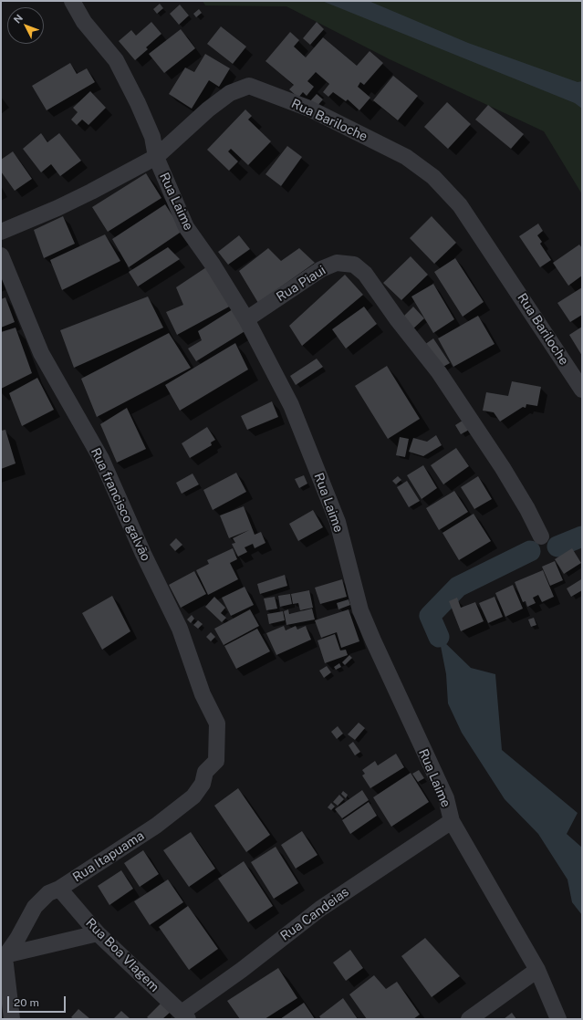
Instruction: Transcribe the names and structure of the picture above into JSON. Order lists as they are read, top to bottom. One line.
{"streets":{"street":["Rua Bariloche","Rua Laime","Rua Piaui","Rua francisco galvão","Rua Itapuama","Rua Candeias","Rua Boa VIagem"]},"crossings":[["Rua Bariloche","Rua Laime"],["Rua Laime","Rua Piaui"],["Rua Laime","Rua Candeias"],["Rua francisco galvão","Rua Itapuama"],["Rua Itapuama","Rua Boa VIagem"],["Rua Candeias","Rua Boa VIagem"]],"scale_bar":"20 m","north":"top left"}
